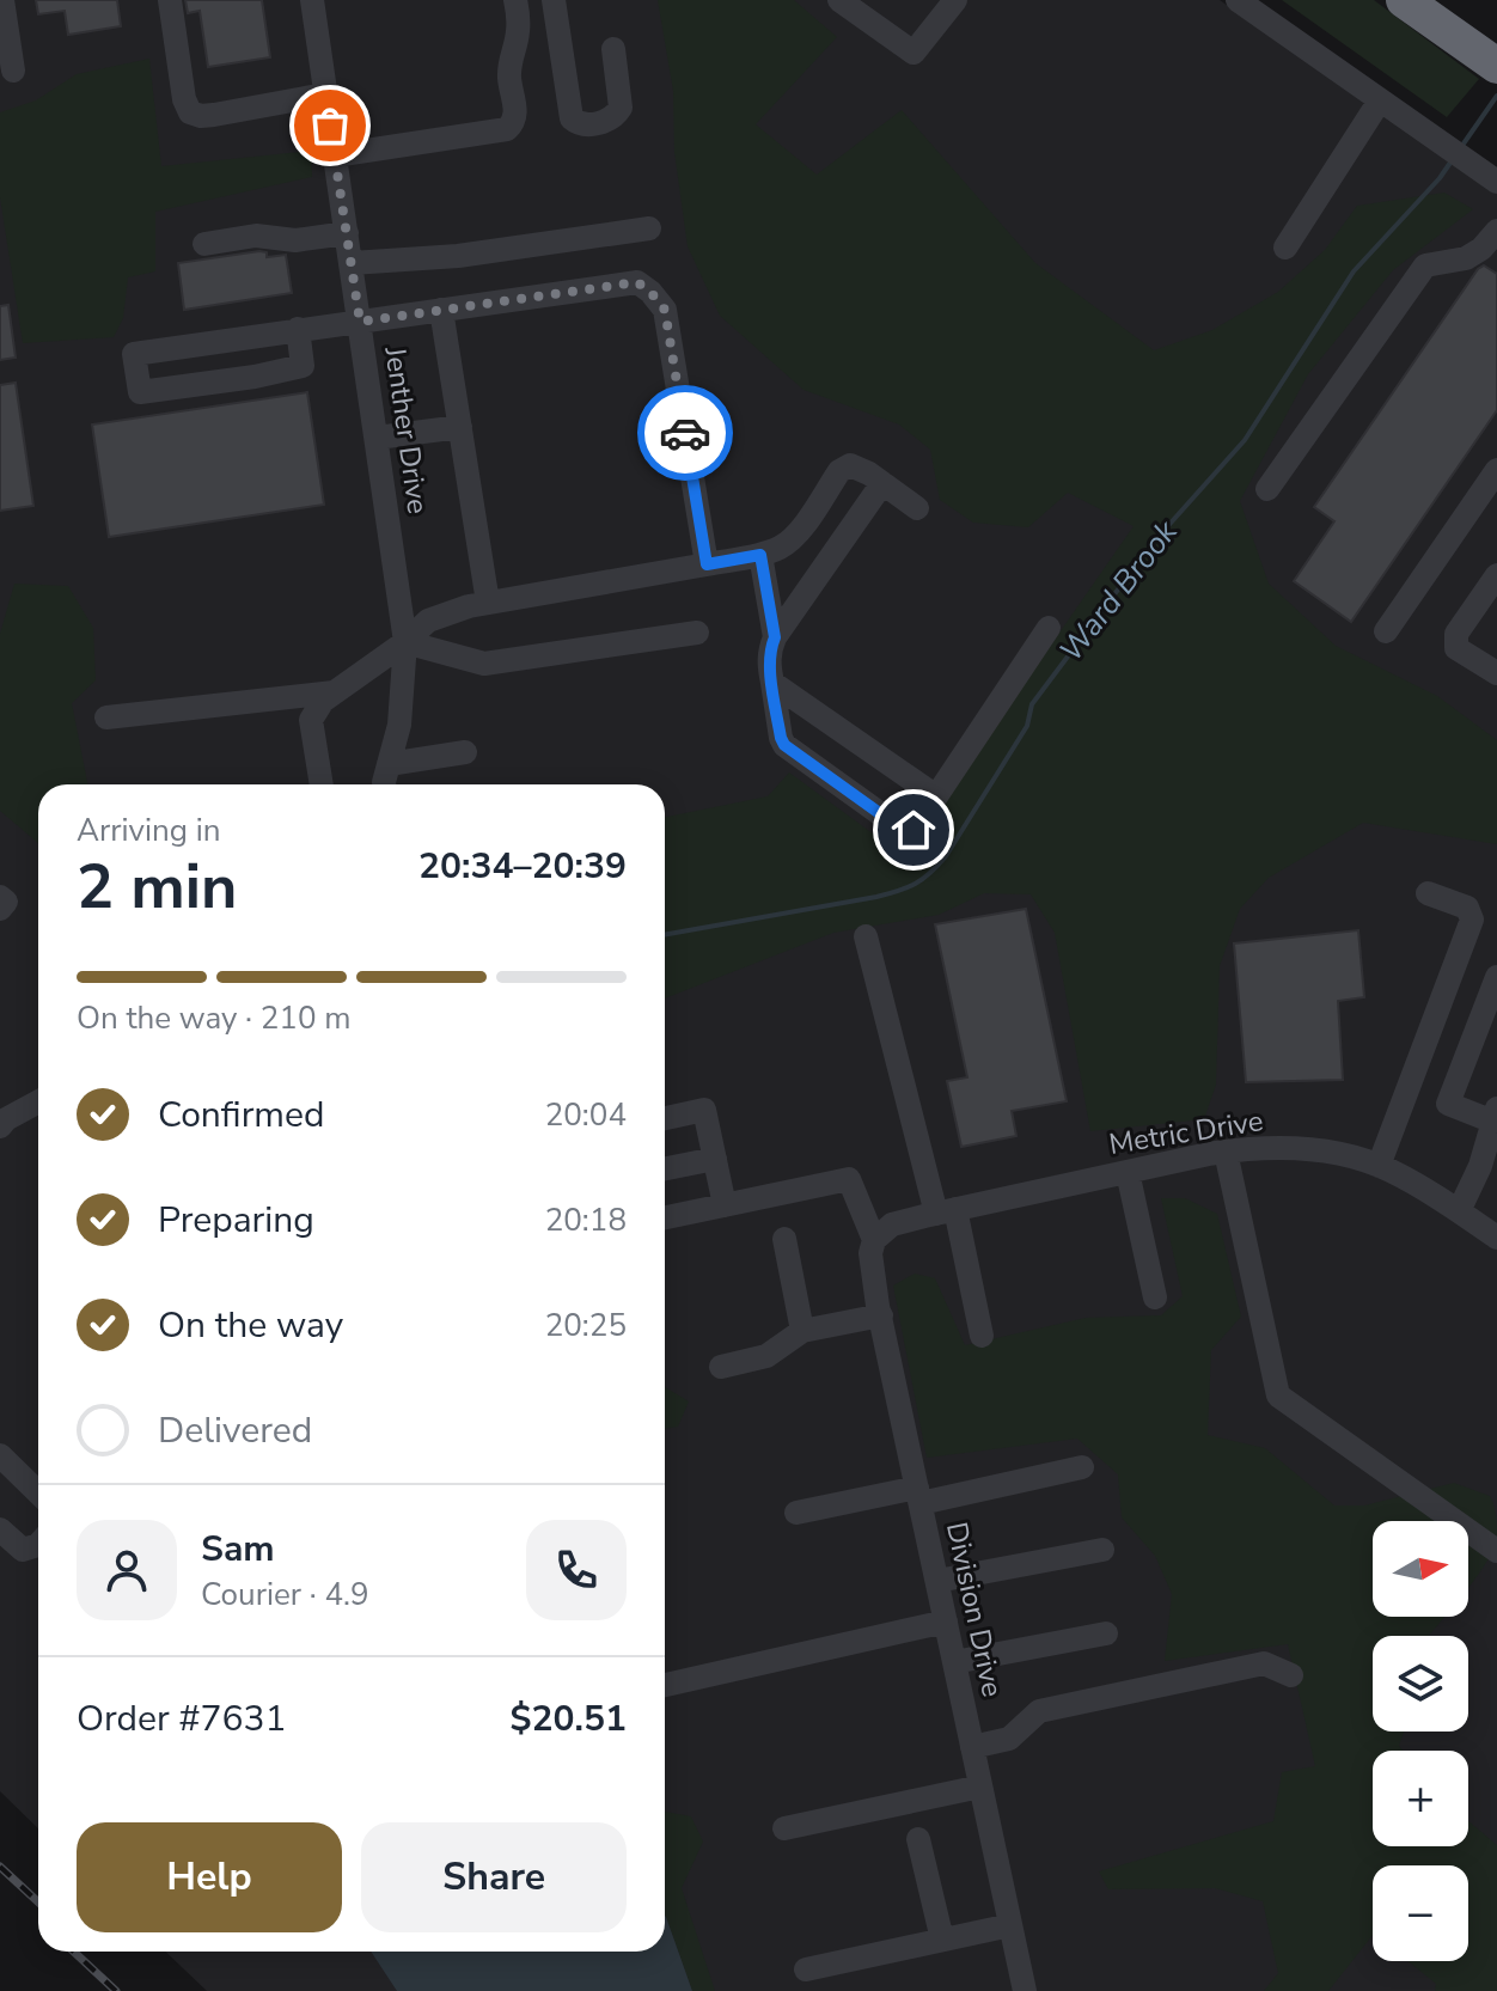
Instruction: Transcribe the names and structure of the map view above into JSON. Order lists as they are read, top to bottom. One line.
{"streets":{"street":["Jenther Drive","Metric Drive","Division Drive"]},"crossings":[["Metric Drive","Division Drive"]],"water":["Ward Brook"],"north":"right","page":{"heading":["2 min","Arriving in","20:34–20:39"],"panel":["Sam","Courier · 4.9","Order #7631","$20.51"],"bar":"On the way · 210 m","list":[["Confirmed","20:04"],["Preparing","20:18"],["On the way","20:25"],"Delivered"],"map_buttons":["+","−"],"buttons":["Help","Share"]}}
